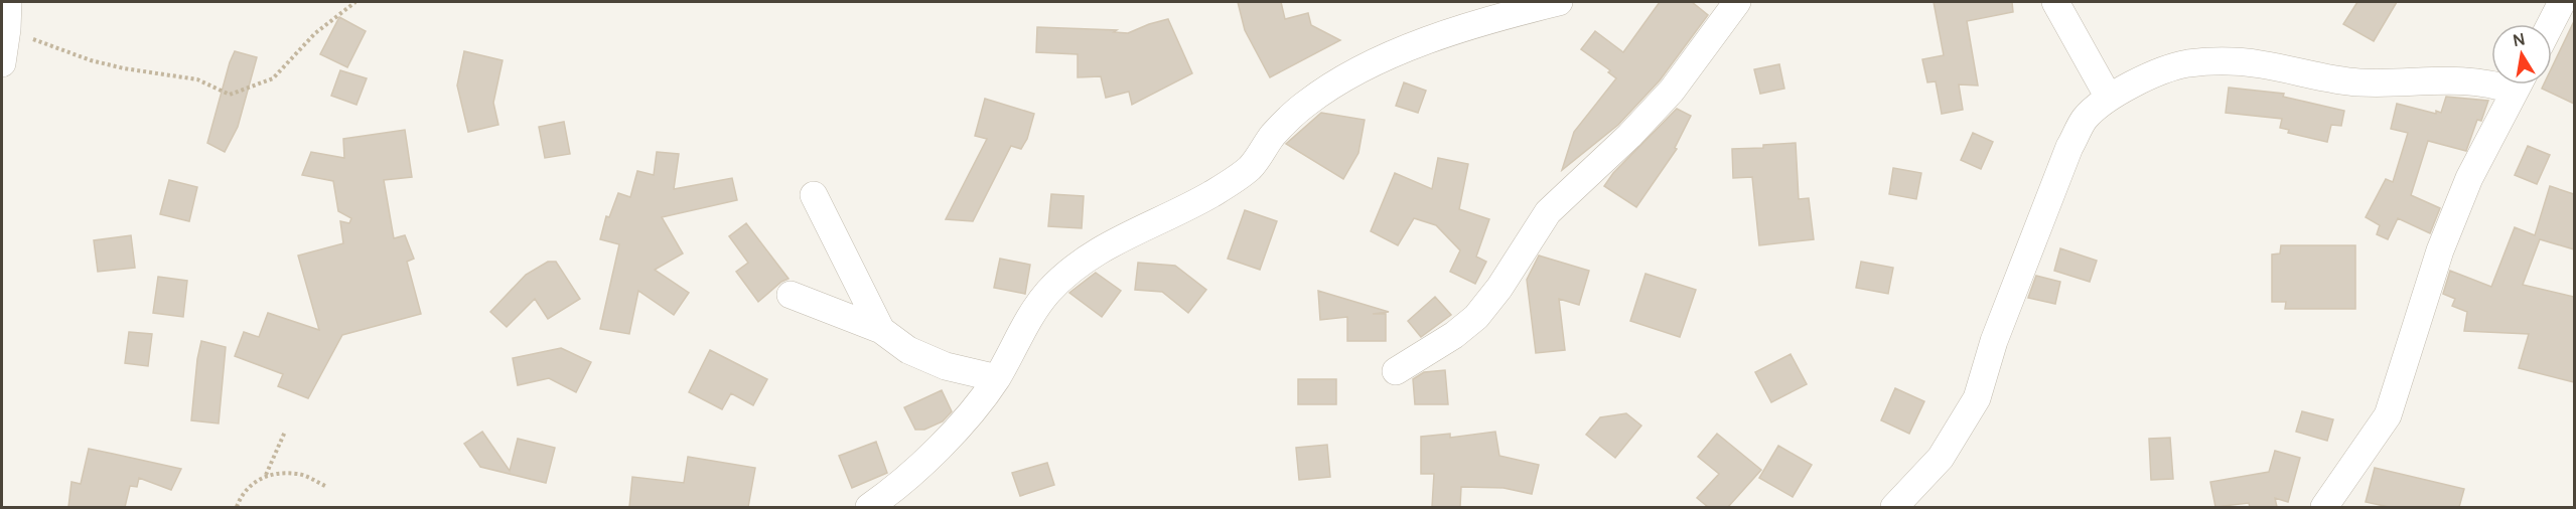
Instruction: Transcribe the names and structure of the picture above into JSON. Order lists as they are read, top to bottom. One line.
{"north":"top"}
